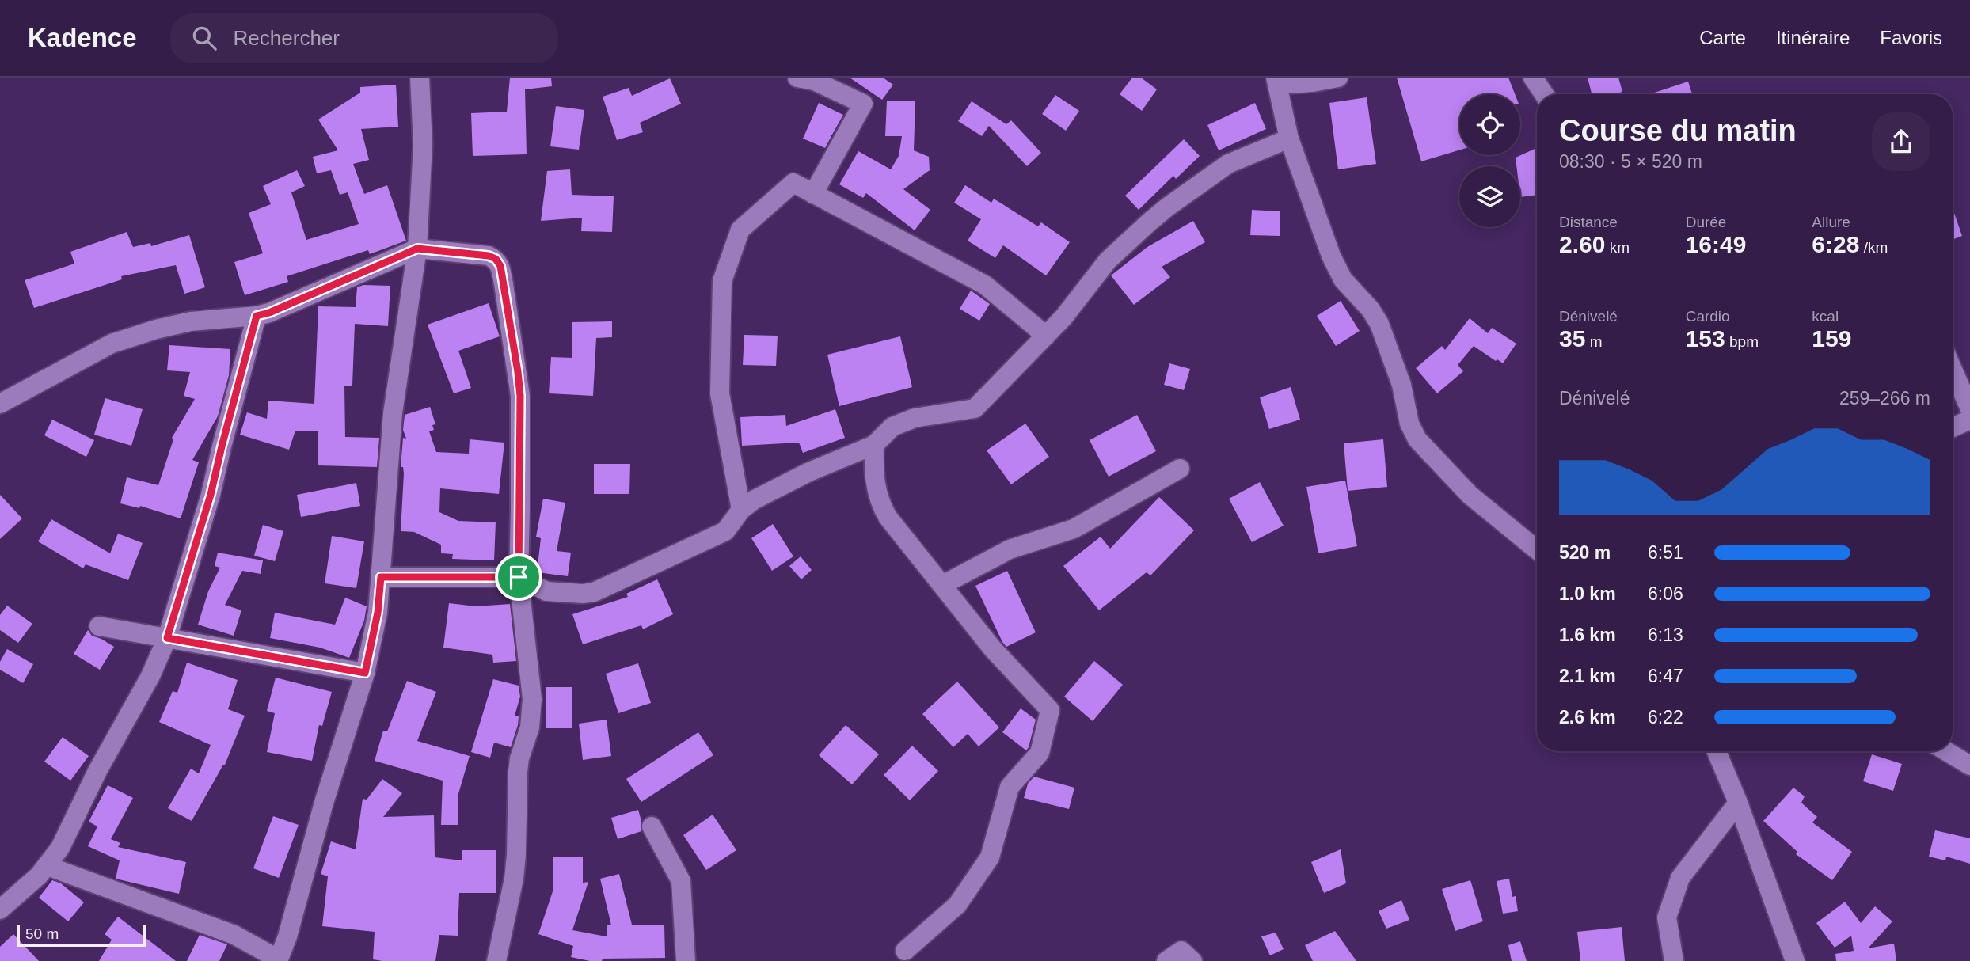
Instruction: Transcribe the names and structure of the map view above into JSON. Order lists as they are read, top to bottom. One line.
{"scale_bar":"50 m","page":{"header":"Kadence","search":"Rechercher","nav":["Carte","Itinéraire","Favoris"],"heading":["Course du matin","08:30 · 5 × 520 m"],"stats":[["Distance","2.60 km"],["Durée","16:49"],["Allure","6:28 /km"],["Dénivelé","35 m"],["Cardio","153 bpm"],["kcal","159"]],"chart":["Dénivelé","259–266 m"],"list":[{"name":"520 m","note":"6:51"},{"name":"1.0 km","note":"6:06"},{"name":"1.6 km","note":"6:13"},{"name":"2.1 km","note":"6:47"},{"name":"2.6 km","note":"6:22"}],"scale":"50 m"}}
